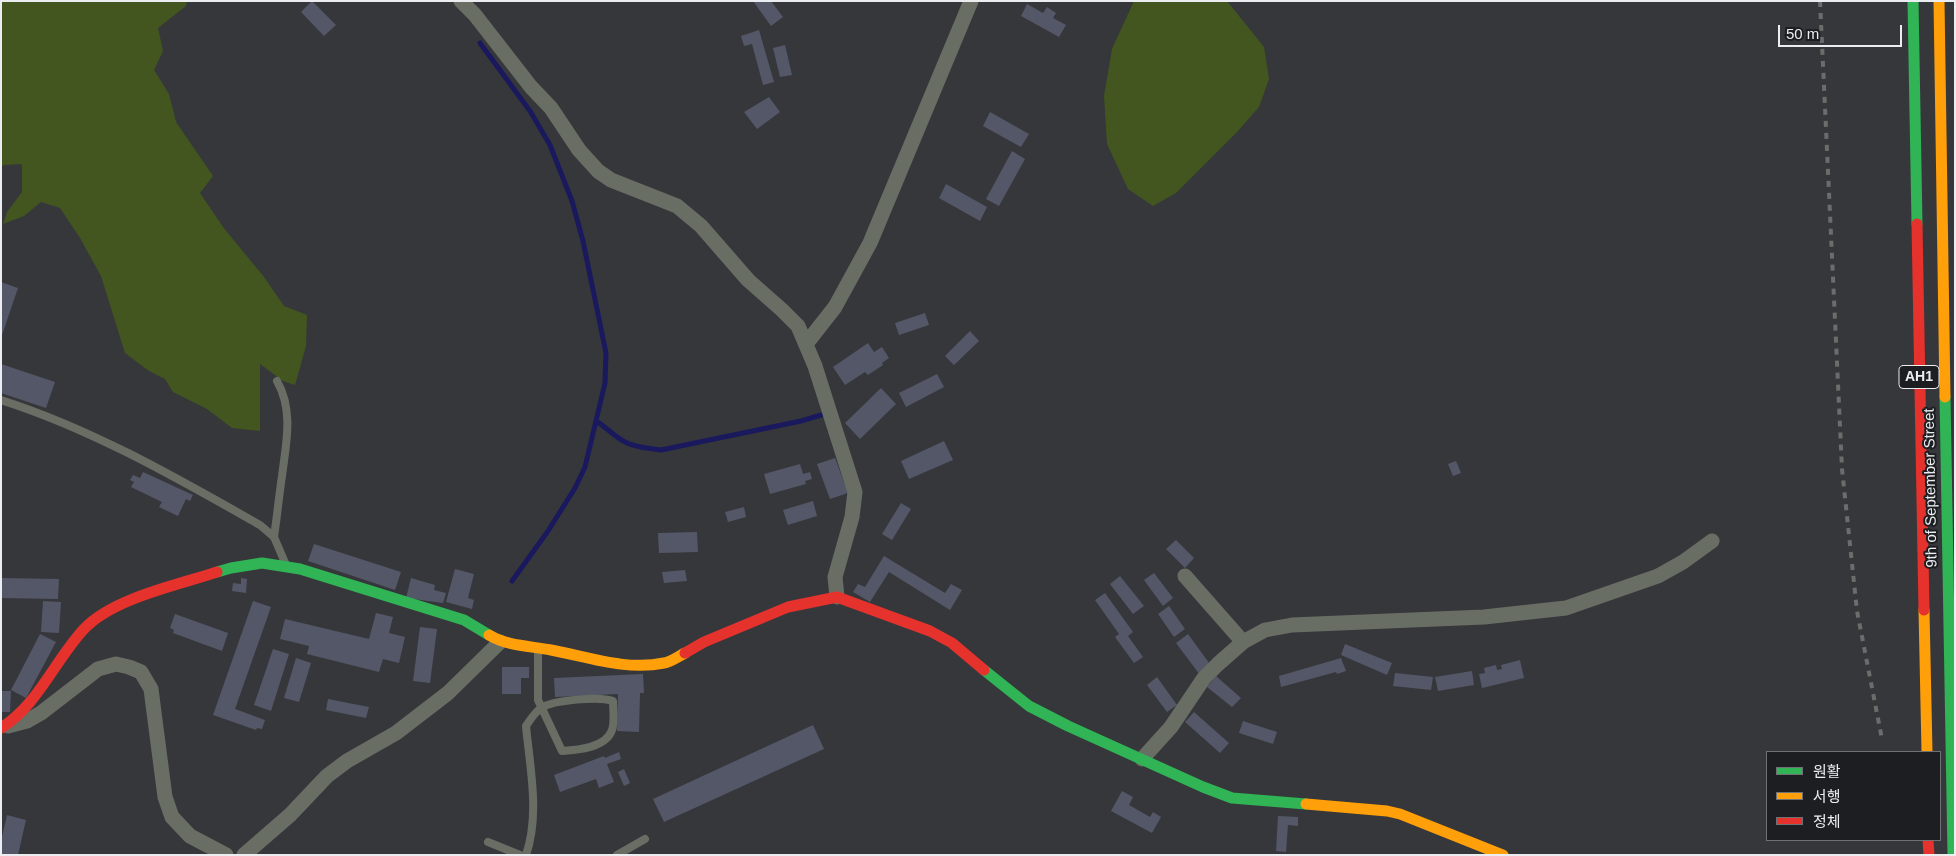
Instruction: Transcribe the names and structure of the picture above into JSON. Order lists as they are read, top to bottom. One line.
{"streets":{"main road":["AH1","9th of September Street"]},"legend":["원활","서행","정체"],"scale_bar":"50 m"}
